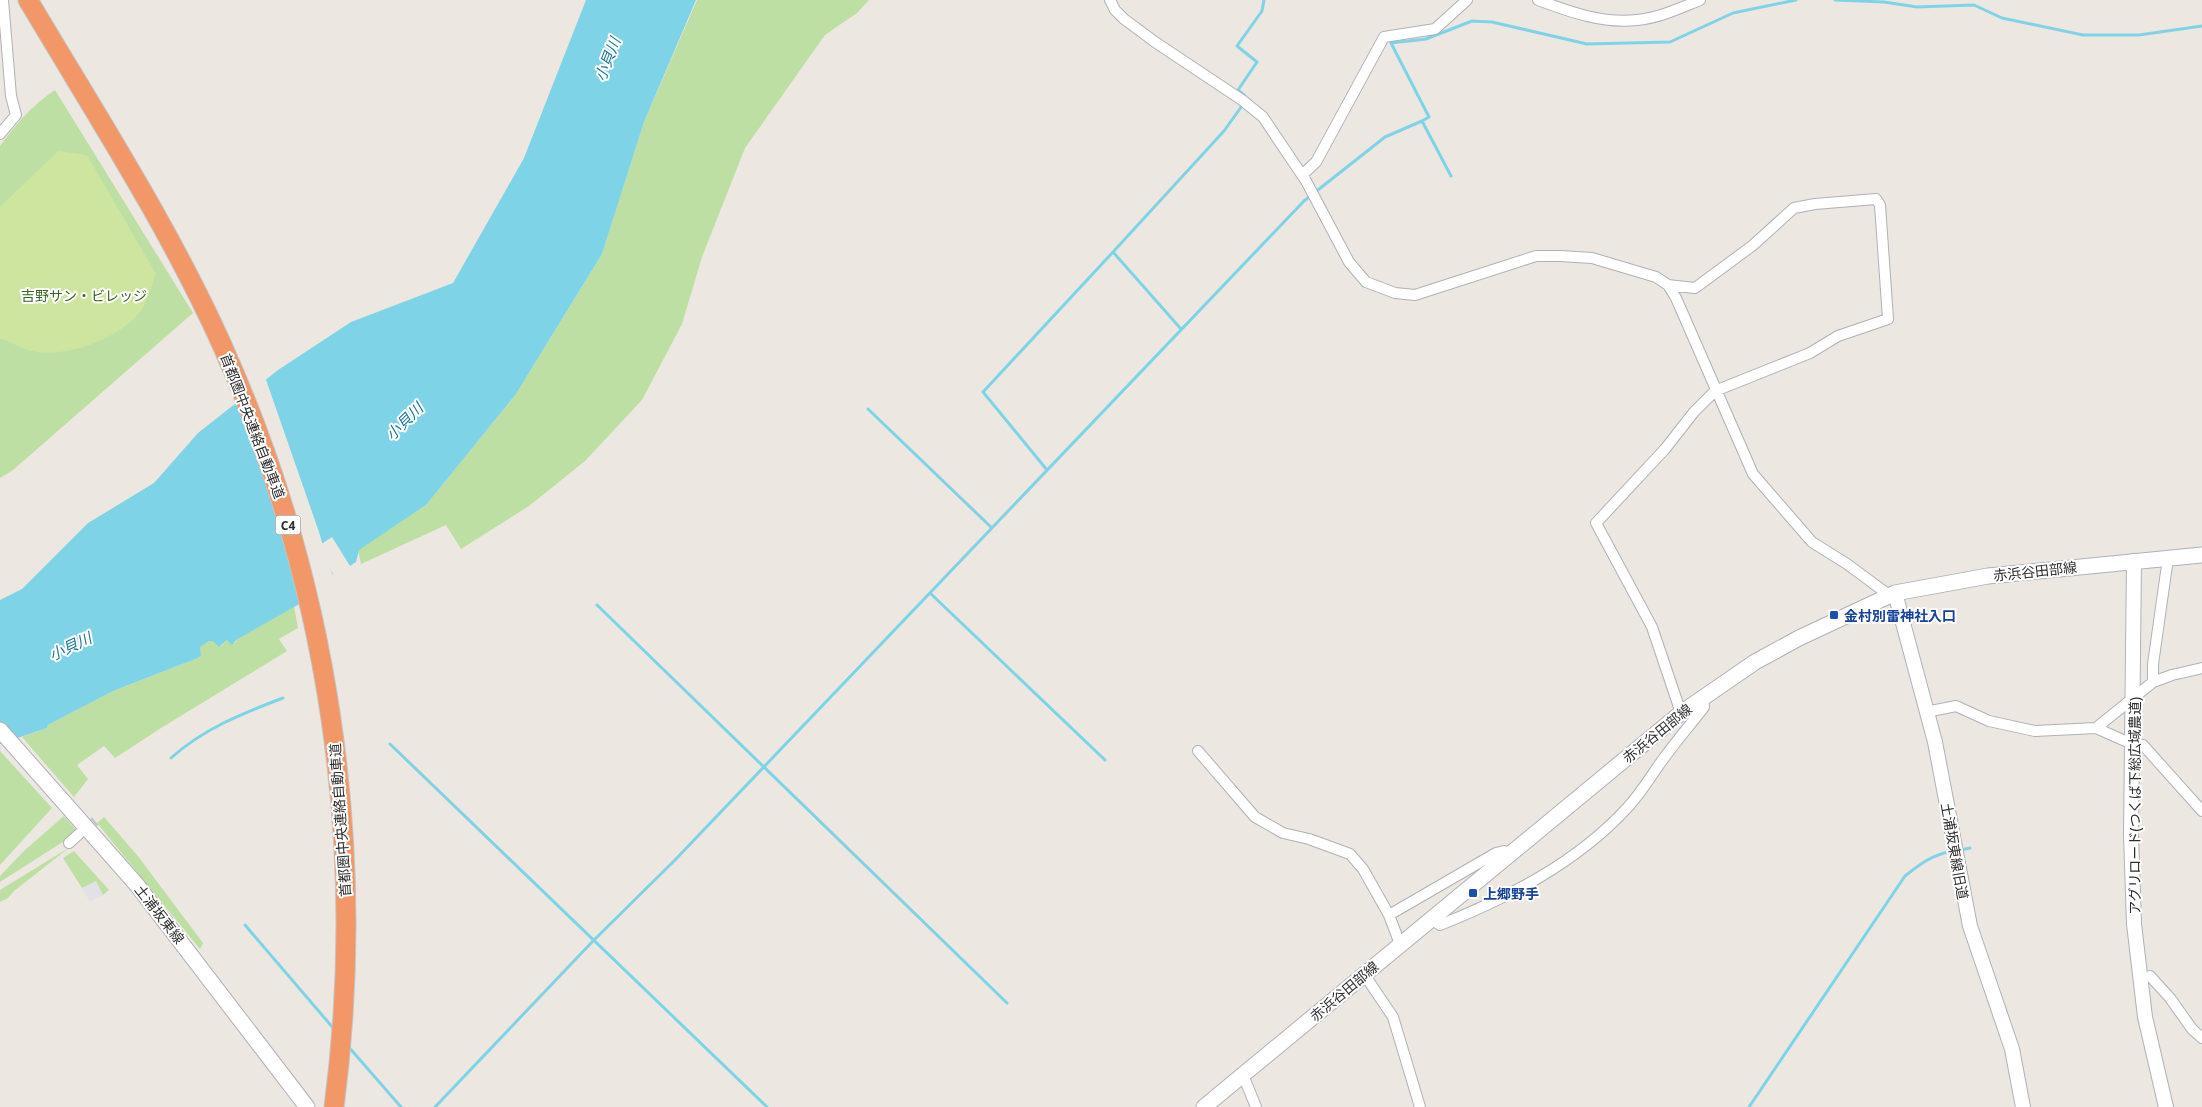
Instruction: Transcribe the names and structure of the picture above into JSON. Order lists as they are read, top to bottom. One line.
{"streets":{"highway":["首都圏中央連絡自動車道","C4"],"main road":["赤浜谷田部線","土浦坂東線"],"street":["アグリロード(つくば下総広域農道)","土浦坂東線旧道"]},"crossings":[["赤浜谷田部線","アグリロード(つくば下総広域農道)"],["赤浜谷田部線","土浦坂東線旧道"]],"water":["小貝川"],"parks":["吉野サン・ビレッジ"],"places":{"transit":["金村別雷神社入口","上郷野手"]}}
